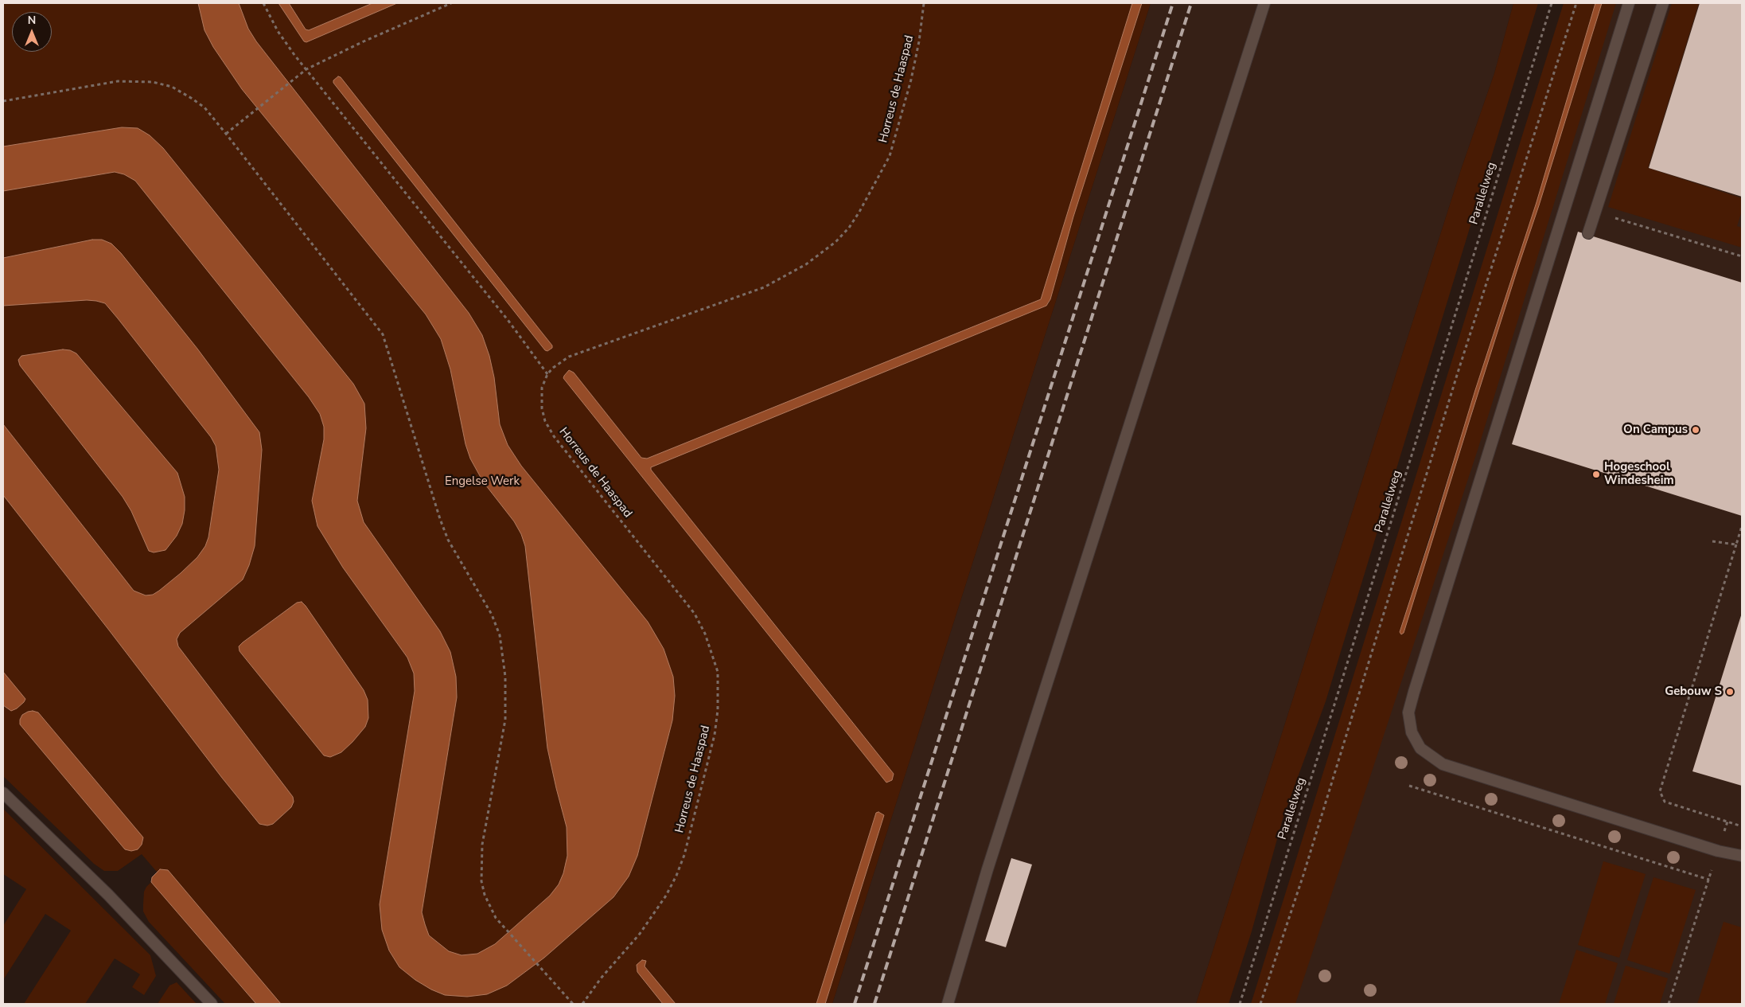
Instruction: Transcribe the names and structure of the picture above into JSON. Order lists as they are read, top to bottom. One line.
{"streets":{"path":["Horreus de Haaspad","Parallelweg"]},"parks":["Engelse Werk"],"places":["On Campus","Hogeschool Windesheim","Gebouw S"],"north":"top"}
